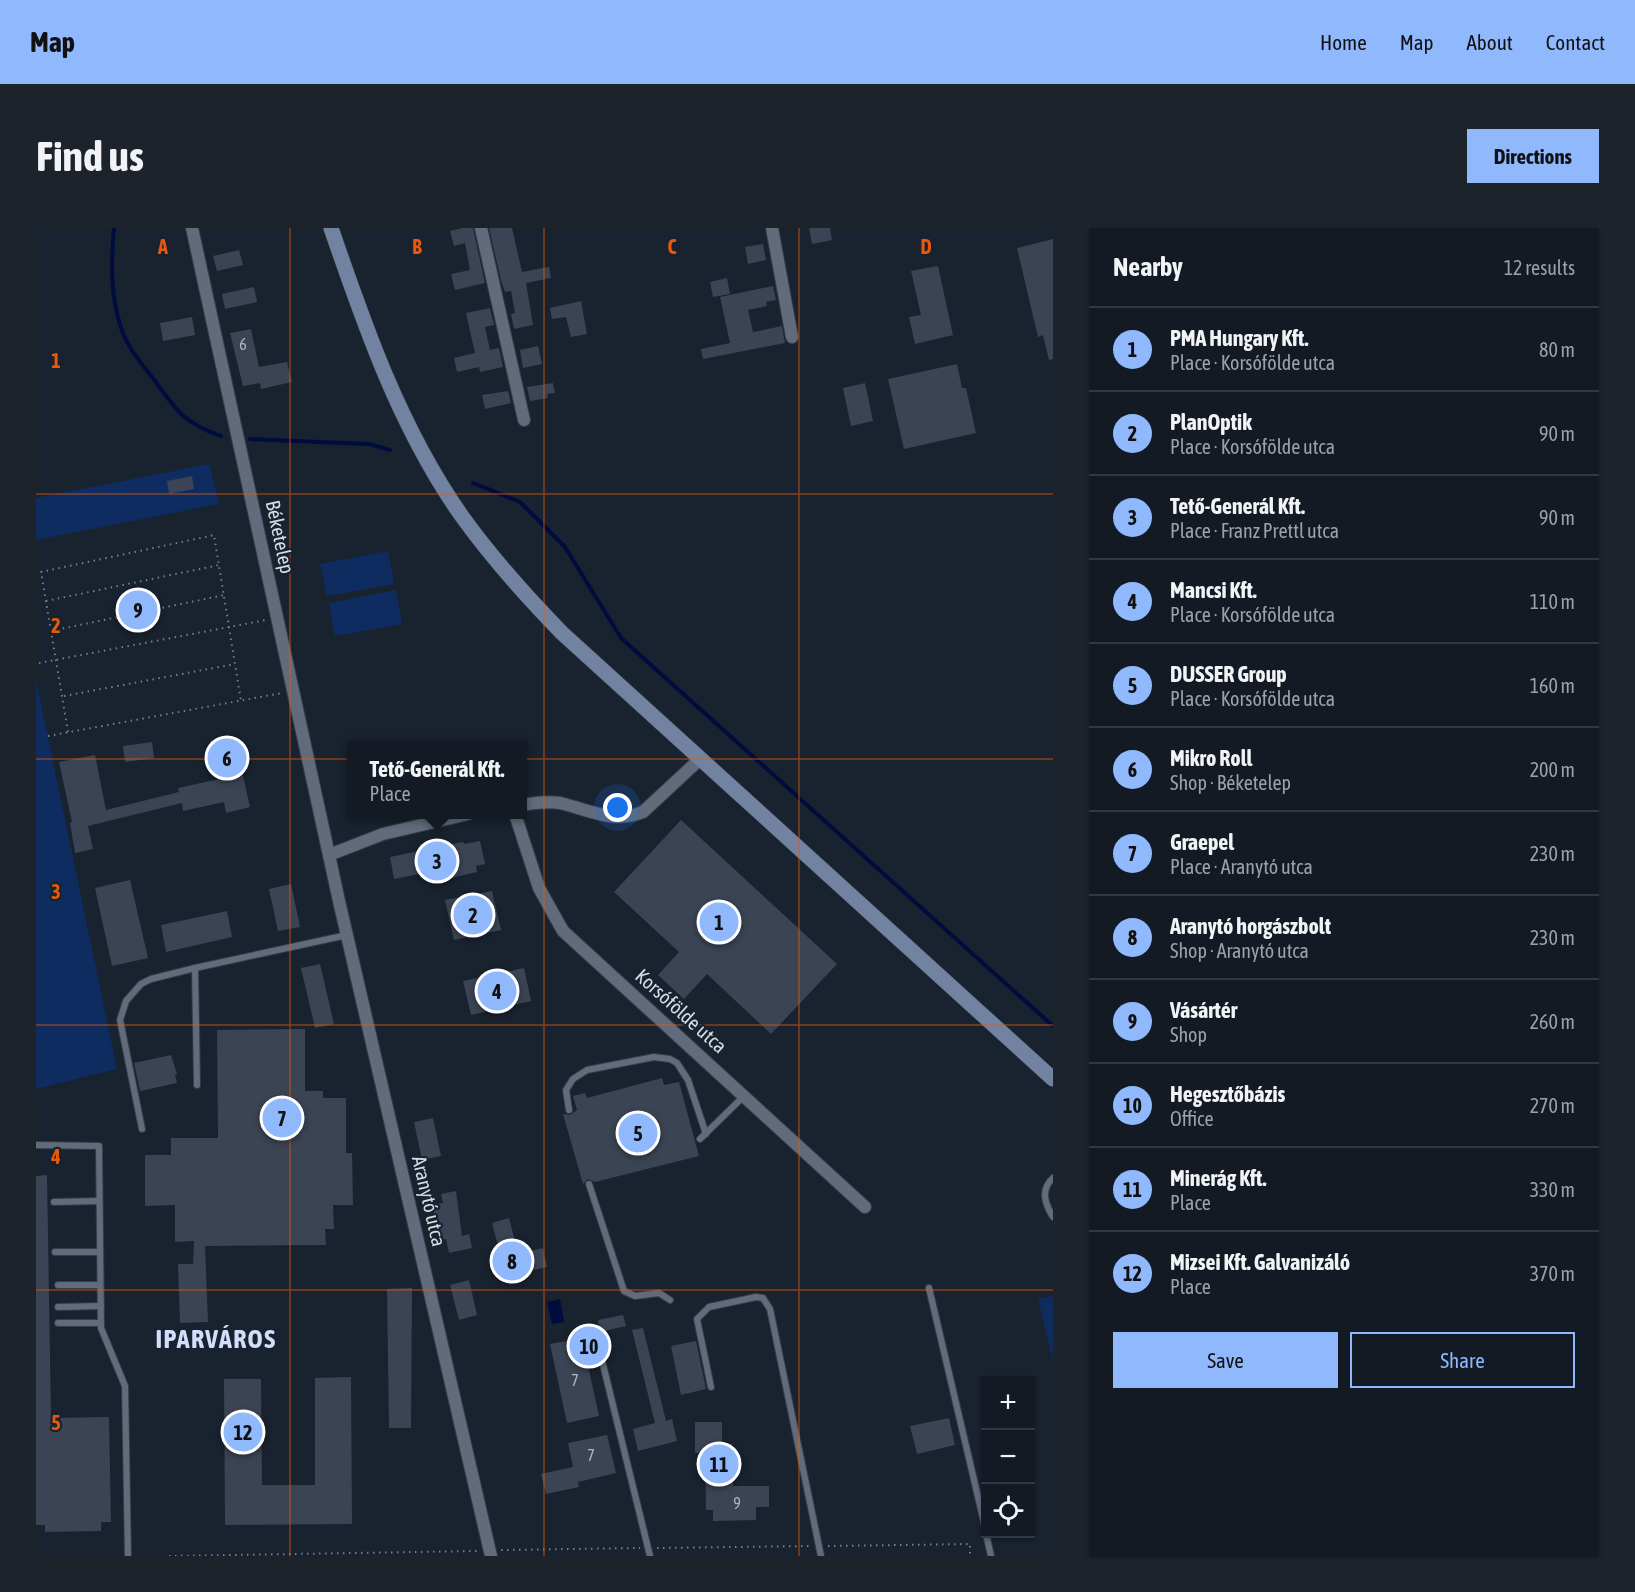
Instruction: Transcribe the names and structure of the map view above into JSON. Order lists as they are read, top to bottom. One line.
{"streets":{"street":["Béketelep","Korsófölde utca","Aranytó utca"]},"crossings":[["Béketelep","Aranytó utca"]],"districts":["IPARVÁROS"],"house_numbers":["6","7","7","9"],"page":{"header":"Map","nav":["Home","Map","About","Contact"],"buttons":["Directions",["Save","Share"]],"title":"Find us","heading":["Nearby","12 results"],"list":[{"mark":"1","name":"PMA Hungary Kft.","note":"Place · Korsófölde utca","value":"80 m"},{"mark":"2","name":"PlanOptik","note":"Place · Korsófölde utca","value":"90 m"},{"mark":"3","name":"Tető-Generál Kft.","note":"Place · Franz Prettl utca","value":"90 m"},{"mark":"4","name":"Mancsi Kft.","note":"Place · Korsófölde utca","value":"110 m"},{"mark":"5","name":"DUSSER Group","note":"Place · Korsófölde utca","value":"160 m"},{"mark":"6","name":"Mikro Roll","note":"Shop · Béketelep","value":"200 m"},{"mark":"7","name":"Graepel","note":"Place · Aranytó utca","value":"230 m"},{"mark":"8","name":"Aranytó horgászbolt","note":"Shop · Aranytó utca","value":"230 m"},{"mark":"9","name":"Vásártér","note":"Shop","value":"260 m"},{"mark":"10","name":"Hegesztőbázis","note":"Office","value":"270 m"},{"mark":"11","name":"Minerág Kft.","note":"Place","value":"330 m"},{"mark":"12","name":"Mizsei Kft. Galvanizáló","note":"Place","value":"370 m"}],"pins":["9","6","3","2","1","4","7","5","8","10","12","11"],"popup":["Tető-Generál Kft.","Place"],"map_buttons":["+","−"]},"grid":{"columns":["A","B","C","D"],"rows":["1","2","3","4","5"]}}
